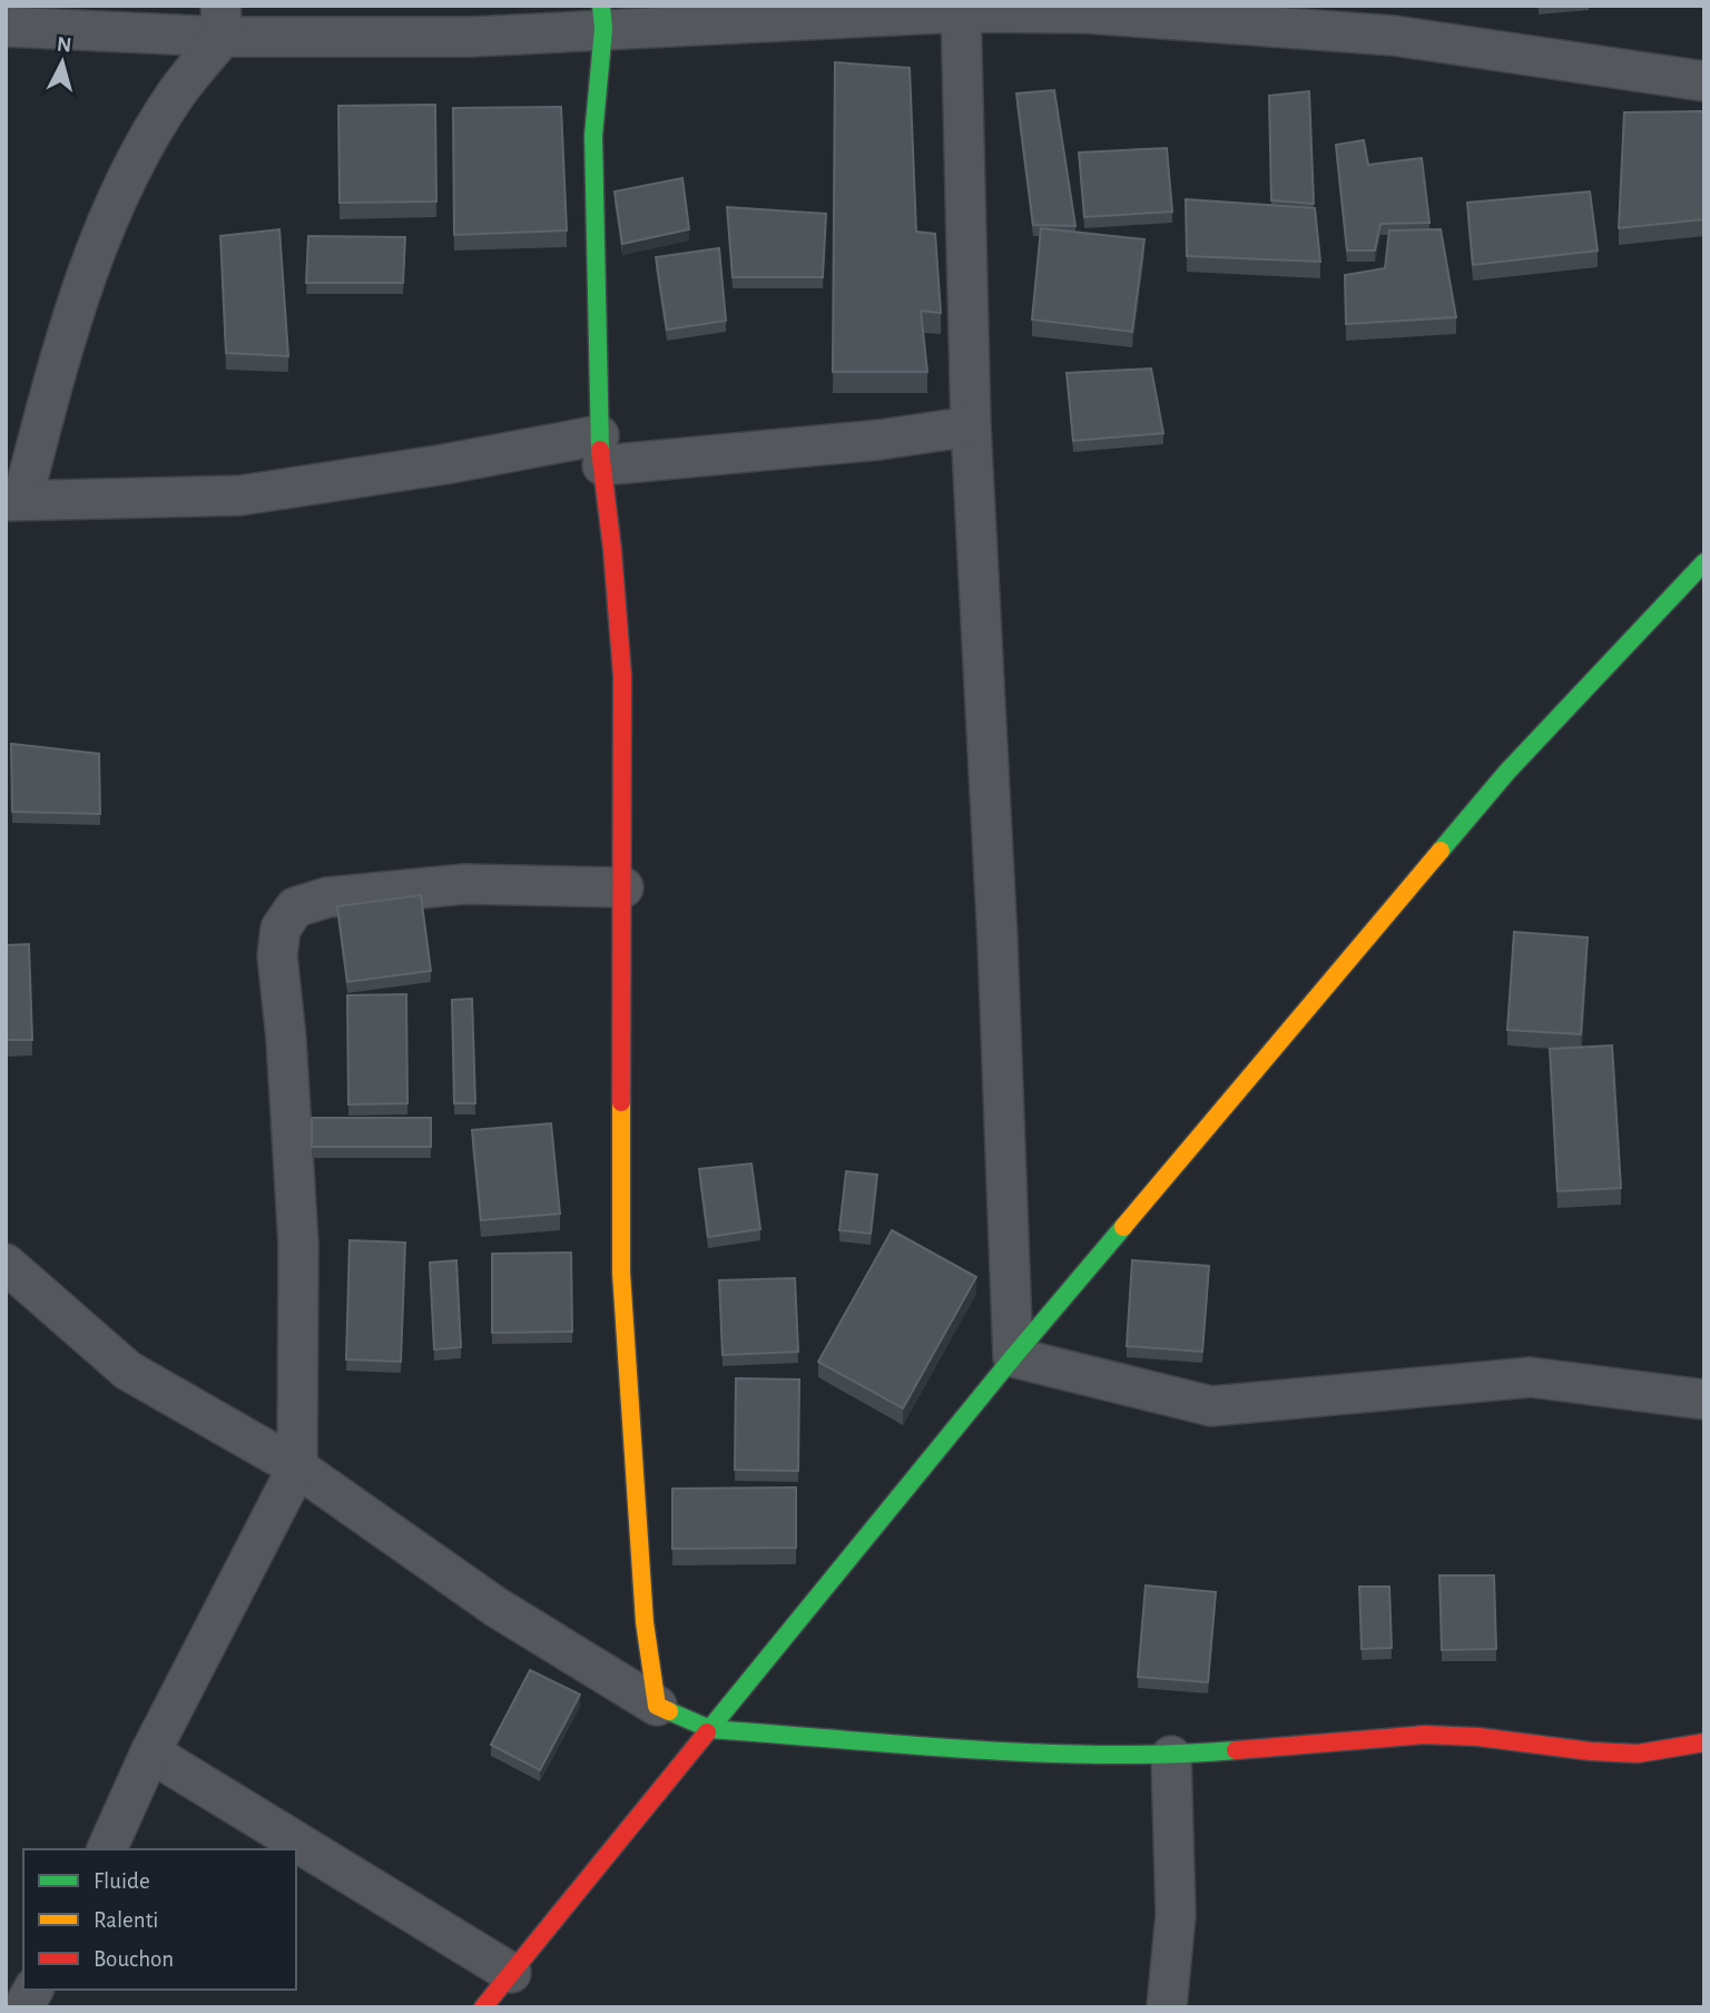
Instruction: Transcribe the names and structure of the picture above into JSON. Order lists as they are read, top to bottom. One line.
{"legend":["Fluide","Ralenti","Bouchon"],"north":"top"}
